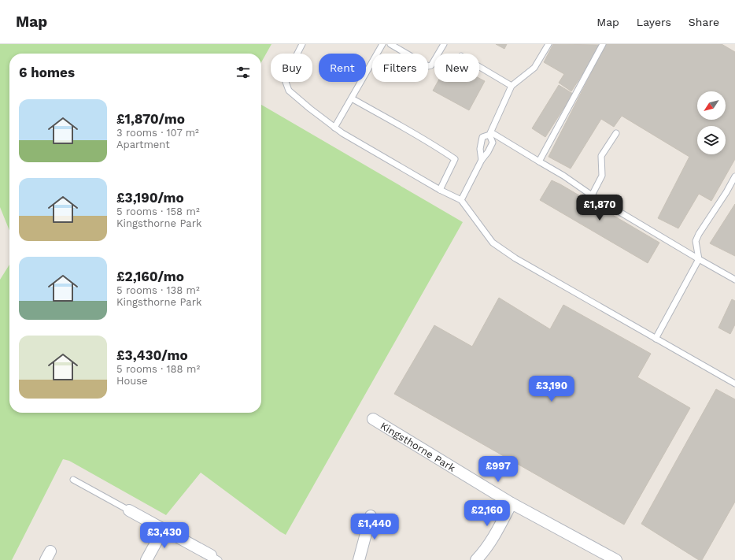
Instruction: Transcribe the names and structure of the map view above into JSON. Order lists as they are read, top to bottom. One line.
{"streets":{"street":["Kingsthorne Park"]},"north":"bottom left","page":{"header":"Map","nav":["Map","Layers","Share"],"chip":["Buy","Rent","Filters","New"],"heading":"6 homes","list":[{"name":"£1,870/mo","note":"3 rooms · 107 m² · Apartment"},{"name":"£3,190/mo","note":"5 rooms · 158 m² · Kingsthorne Park"},{"name":"£2,160/mo","note":"5 rooms · 138 m² · Kingsthorne Park"},{"name":"£3,430/mo","note":"5 rooms · 188 m² · House"}],"price":["£1,870","£3,190","£997","£2,160","£1,440","£3,430"]}}
